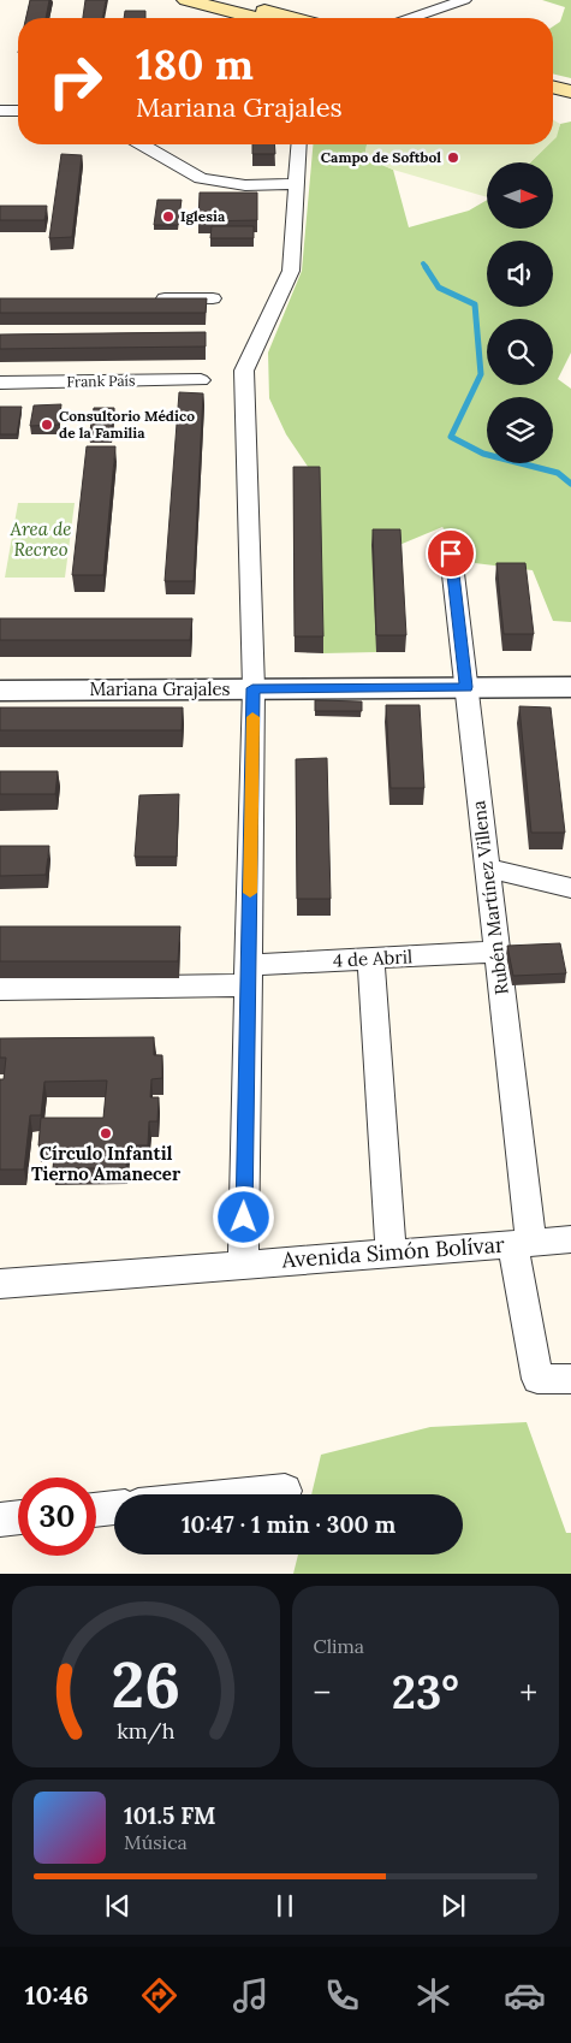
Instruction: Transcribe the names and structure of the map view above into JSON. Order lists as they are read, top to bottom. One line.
{"streets":{"street":["Frank País","Mariana Grajales","Rubén Martínez Villena","4 de Abril","Avenida Simón Bolívar"]},"crossings":[["Mariana Grajales","Rubén Martínez Villena"],["Rubén Martínez Villena","4 de Abril"],["Rubén Martínez Villena","Avenida Simón Bolívar"]],"parks":["Area de Recreo"],"places":["Campo de Softbol","Iglesia","Consultorio Médico de la Familia","Círculo Infantil Tierno Amanecer"],"north":"right","page":{"turn":["180 m","Mariana Grajales"],"limit":"30","trip":"10:47 · 1 min · 300 m","tile":"Clima","heat":["−","23°","+"],"song":["101.5 FM","Música"],"tabs":"10:46","gauge":["26","km/h"]}}
